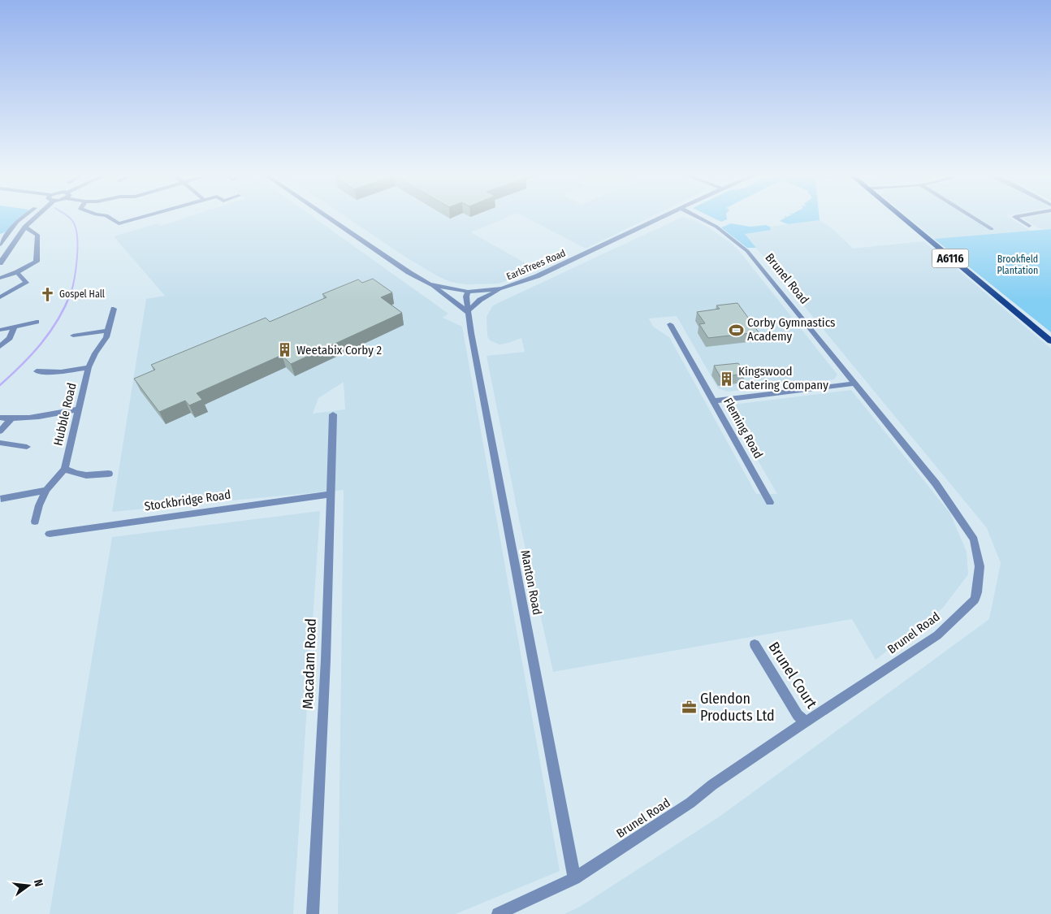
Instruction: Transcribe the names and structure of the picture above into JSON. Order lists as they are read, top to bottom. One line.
{"streets":{"main road":["A6116"],"street":["EarlsTrees Road","Brunel Road","Hubble Road","Fleming Road","Stockbridge Road","Manton Road","Macadam Road","Brunel Court"]},"crossings":[["EarlsTrees Road","Manton Road"],["Brunel Road","Manton Road"],["Brunel Road","Brunel Court"],["Stockbridge Road","Macadam Road"]],"parks":["Brookfield Plantation"],"places":{"church":["Gospel Hall"],"sports":["Corby Gymnastics Academy"],"building":["Weetabix Corby 2","Kingswood Catering Company"],"office":["Glendon Products Ltd"]},"north":"right"}
